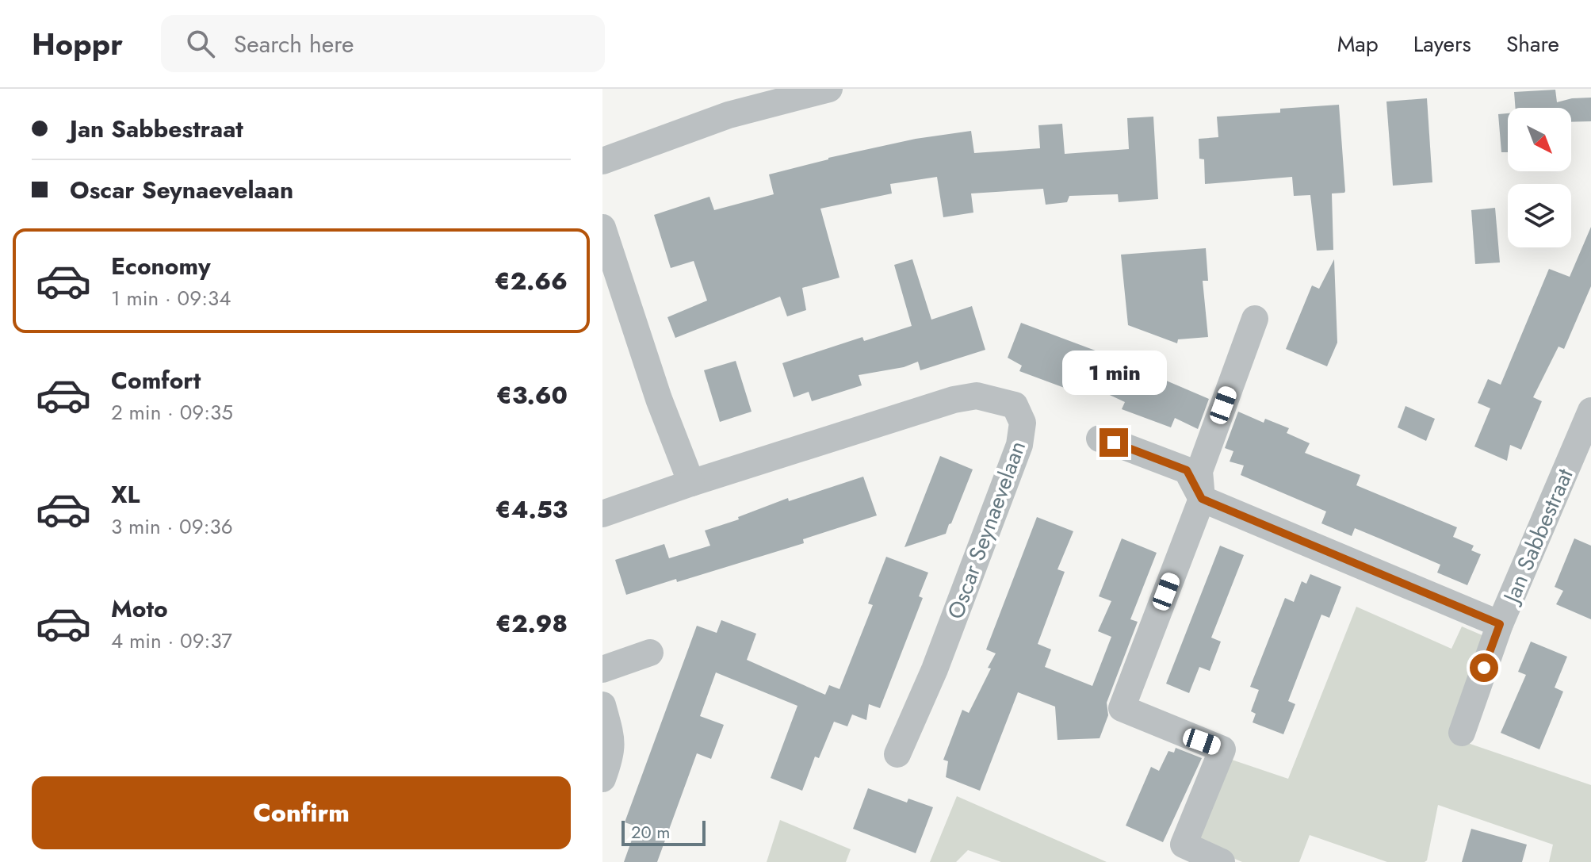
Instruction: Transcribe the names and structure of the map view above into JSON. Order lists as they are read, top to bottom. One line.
{"streets":{"street":["Oscar Seynaevelaan","Jan Sabbestraat"]},"scale_bar":"20 m","north":"bottom right","page":{"header":"Hoppr","search":"Search here","nav":["Map","Layers","Share"],"banner":["Jan Sabbestraat","Oscar Seynaevelaan"],"list":[{"name":"Economy","note":"1 min · 09:34","value":"€2.66"},{"name":"Comfort","note":"2 min · 09:35","value":"€3.60"},{"name":"XL","note":"3 min · 09:36","value":"€4.53"},{"name":"Moto","note":"4 min · 09:37","value":"€2.98"}],"bubble":"1 min","buttons":"Confirm","scale":"20 m"}}
